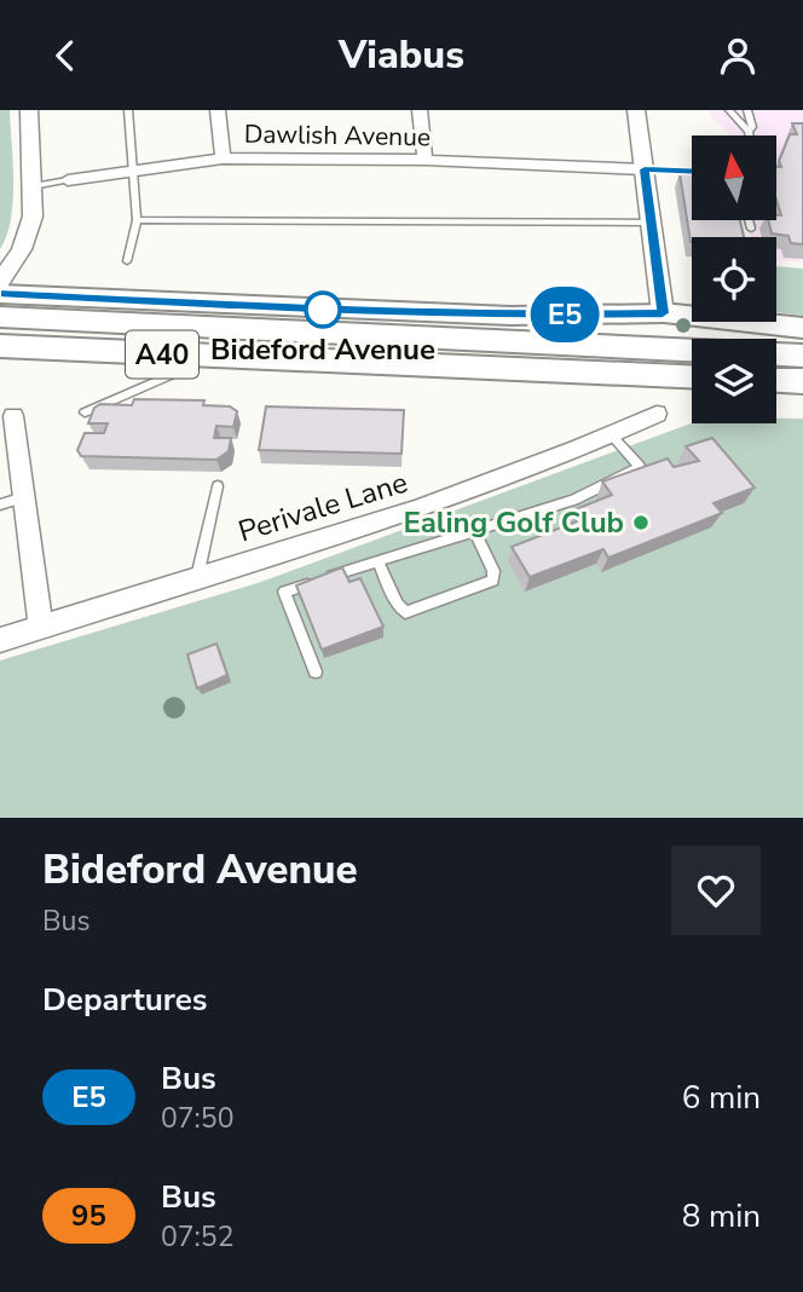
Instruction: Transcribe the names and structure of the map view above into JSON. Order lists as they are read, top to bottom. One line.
{"streets":{"highway":["A40"],"street":["Dawlish Avenue","Perivale Lane"]},"places":["Bideford Avenue","Ealing Golf Club"],"lines":["bus line E5"],"north":"top","page":{"header":"Viabus","on_map":"E5","heading":[["Bideford Avenue","Bus"],"Departures"],"list":[{"mark":"E5","name":"Bus","note":"07:50","value":"6 min"},{"mark":"95","name":"Bus","note":"07:52","value":"8 min"}]}}
